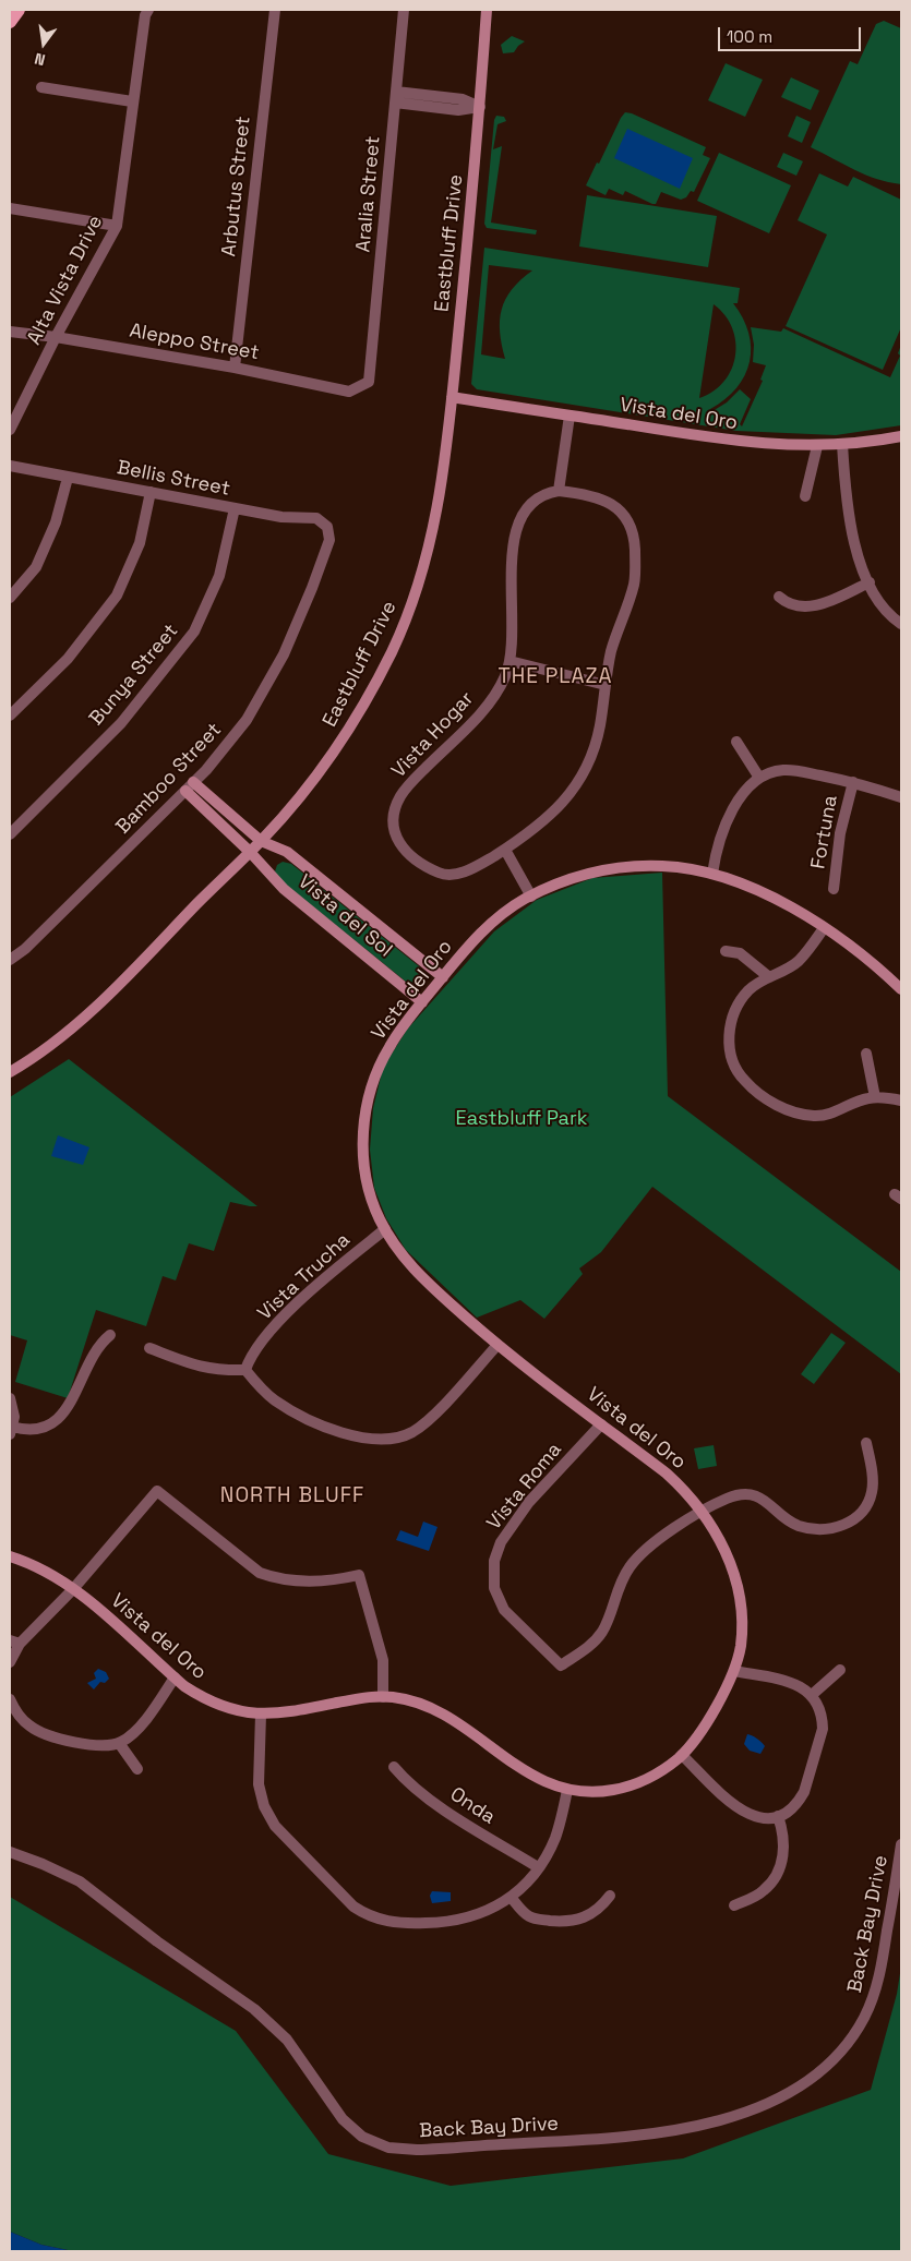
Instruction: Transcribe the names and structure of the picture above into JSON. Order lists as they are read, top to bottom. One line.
{"streets":{"street":["Arbutus Street","Aralia Street","Eastbluff Drive","Alta Vista Drive","Aleppo Street","Vista del Oro","Bellis Street","Bunya Street","Vista Hogar","Bamboo Street","Fortuna","Vista del Sol","Vista Trucha","Vista Roma","Onda","Back Bay Drive"]},"crossings":[["Arbutus Street","Aleppo Street"],["Aralia Street","Aleppo Street"],["Eastbluff Drive","Vista del Oro"],["Eastbluff Drive","Vista del Sol"],["Alta Vista Drive","Aleppo Street"],["Vista del Oro","Vista del Sol"],["Vista del Oro","Vista Trucha"],["Vista del Oro","Vista Roma"],["Bellis Street","Bunya Street"],["Bellis Street","Bamboo Street"],["Bamboo Street","Vista del Sol"]],"districts":["THE PLAZA","NORTH BLUFF"],"parks":["Eastbluff Park"],"scale_bar":"100 m","north":"bottom"}
